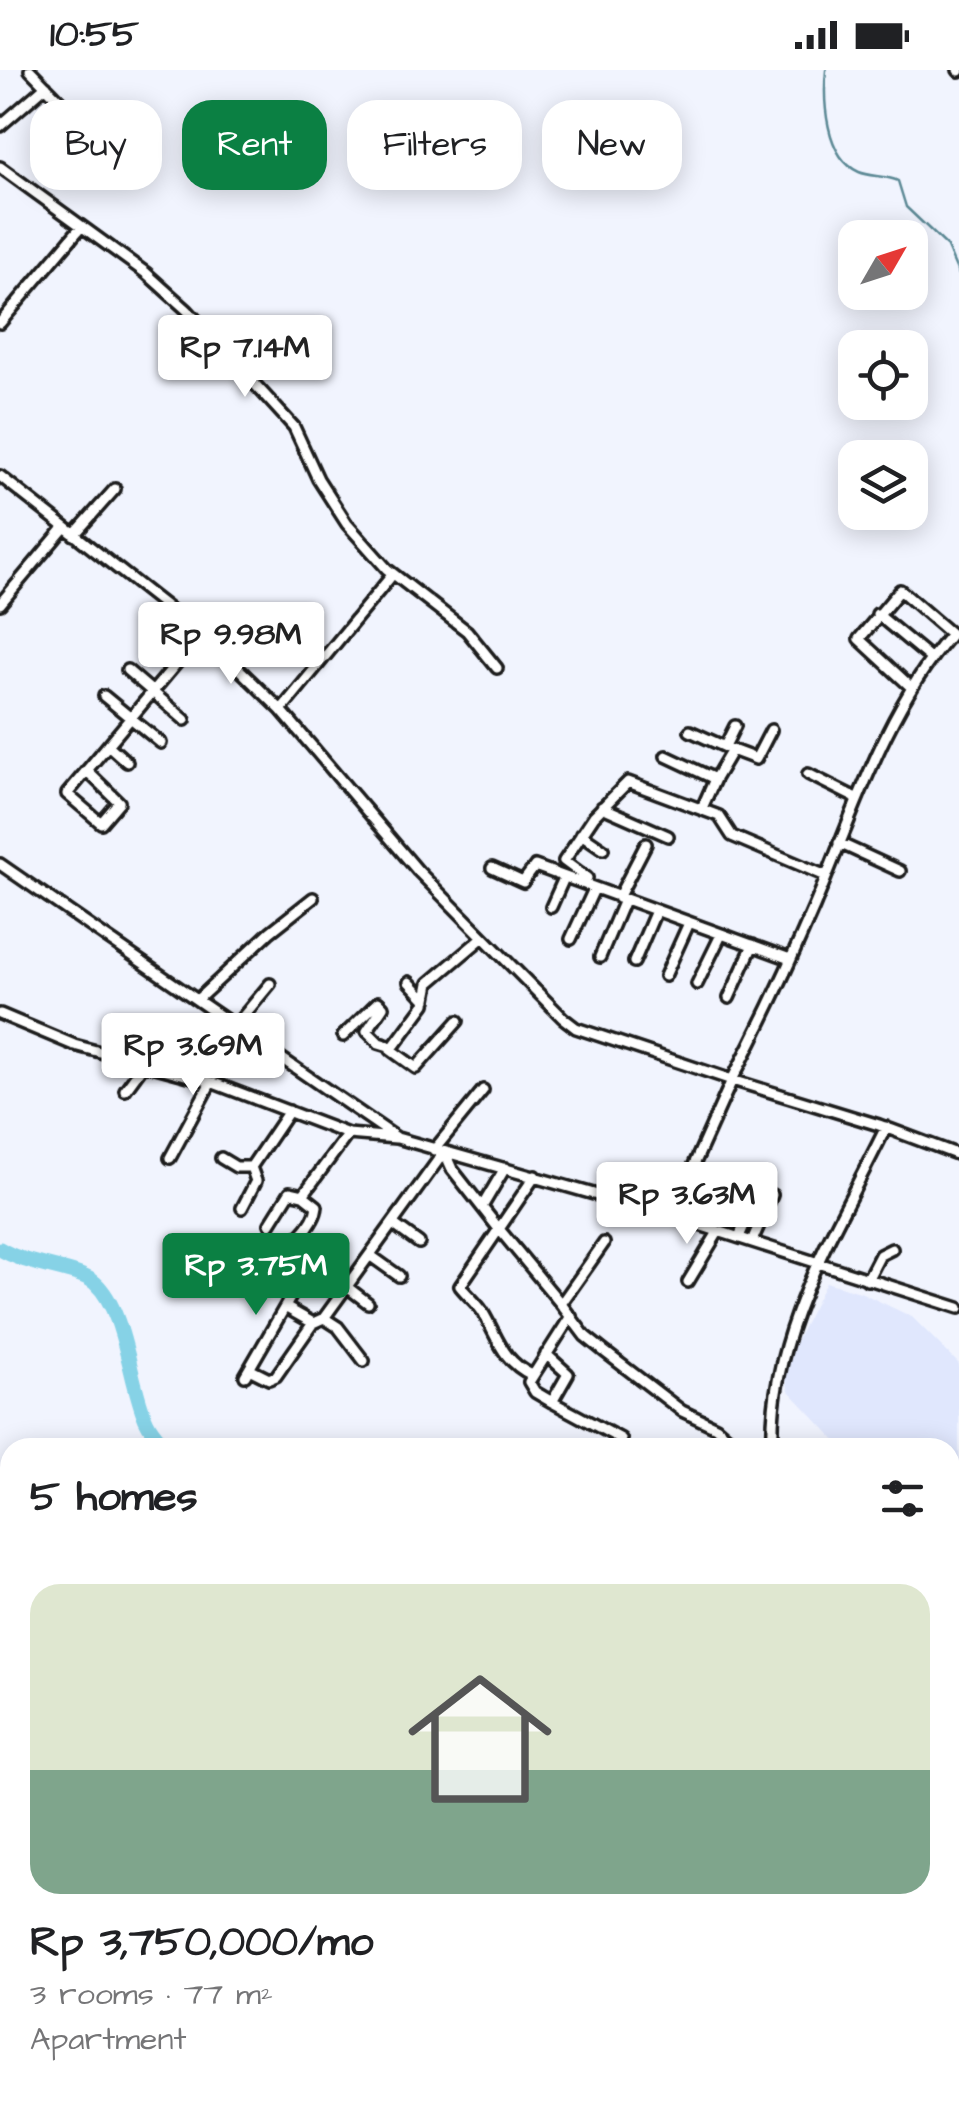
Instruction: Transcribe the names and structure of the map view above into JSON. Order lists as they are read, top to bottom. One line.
{"north":"top right","page":{"status":"10:55","chip":["Buy","Rent","Filters","New"],"price":["Rp 7.14M","Rp 9.98M","Rp 3.69M","Rp 3.63M","Rp 3.75M"],"heading":"5 homes","list":[{"name":"Rp 3,750,000/mo","note":"3 rooms · 77 m² · Apartment"}]}}
